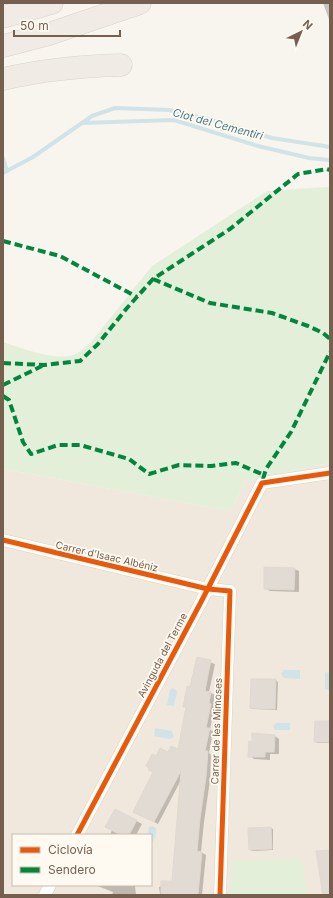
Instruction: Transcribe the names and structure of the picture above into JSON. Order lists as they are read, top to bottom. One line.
{"streets":{"street":["Carrer d'Isaac Albéniz","Avinguda del Terme","Carrer de les Mimoses"]},"crossings":[["Carrer d'Isaac Albéniz","Avinguda del Terme"],["Carrer d'Isaac Albéniz","Carrer de les Mimoses"],["Avinguda del Terme","Carrer de les Mimoses"]],"water":["Clot del Cementiri"],"legend":["Ciclovía","Sendero"],"scale_bar":"50 m","north":"top right"}
